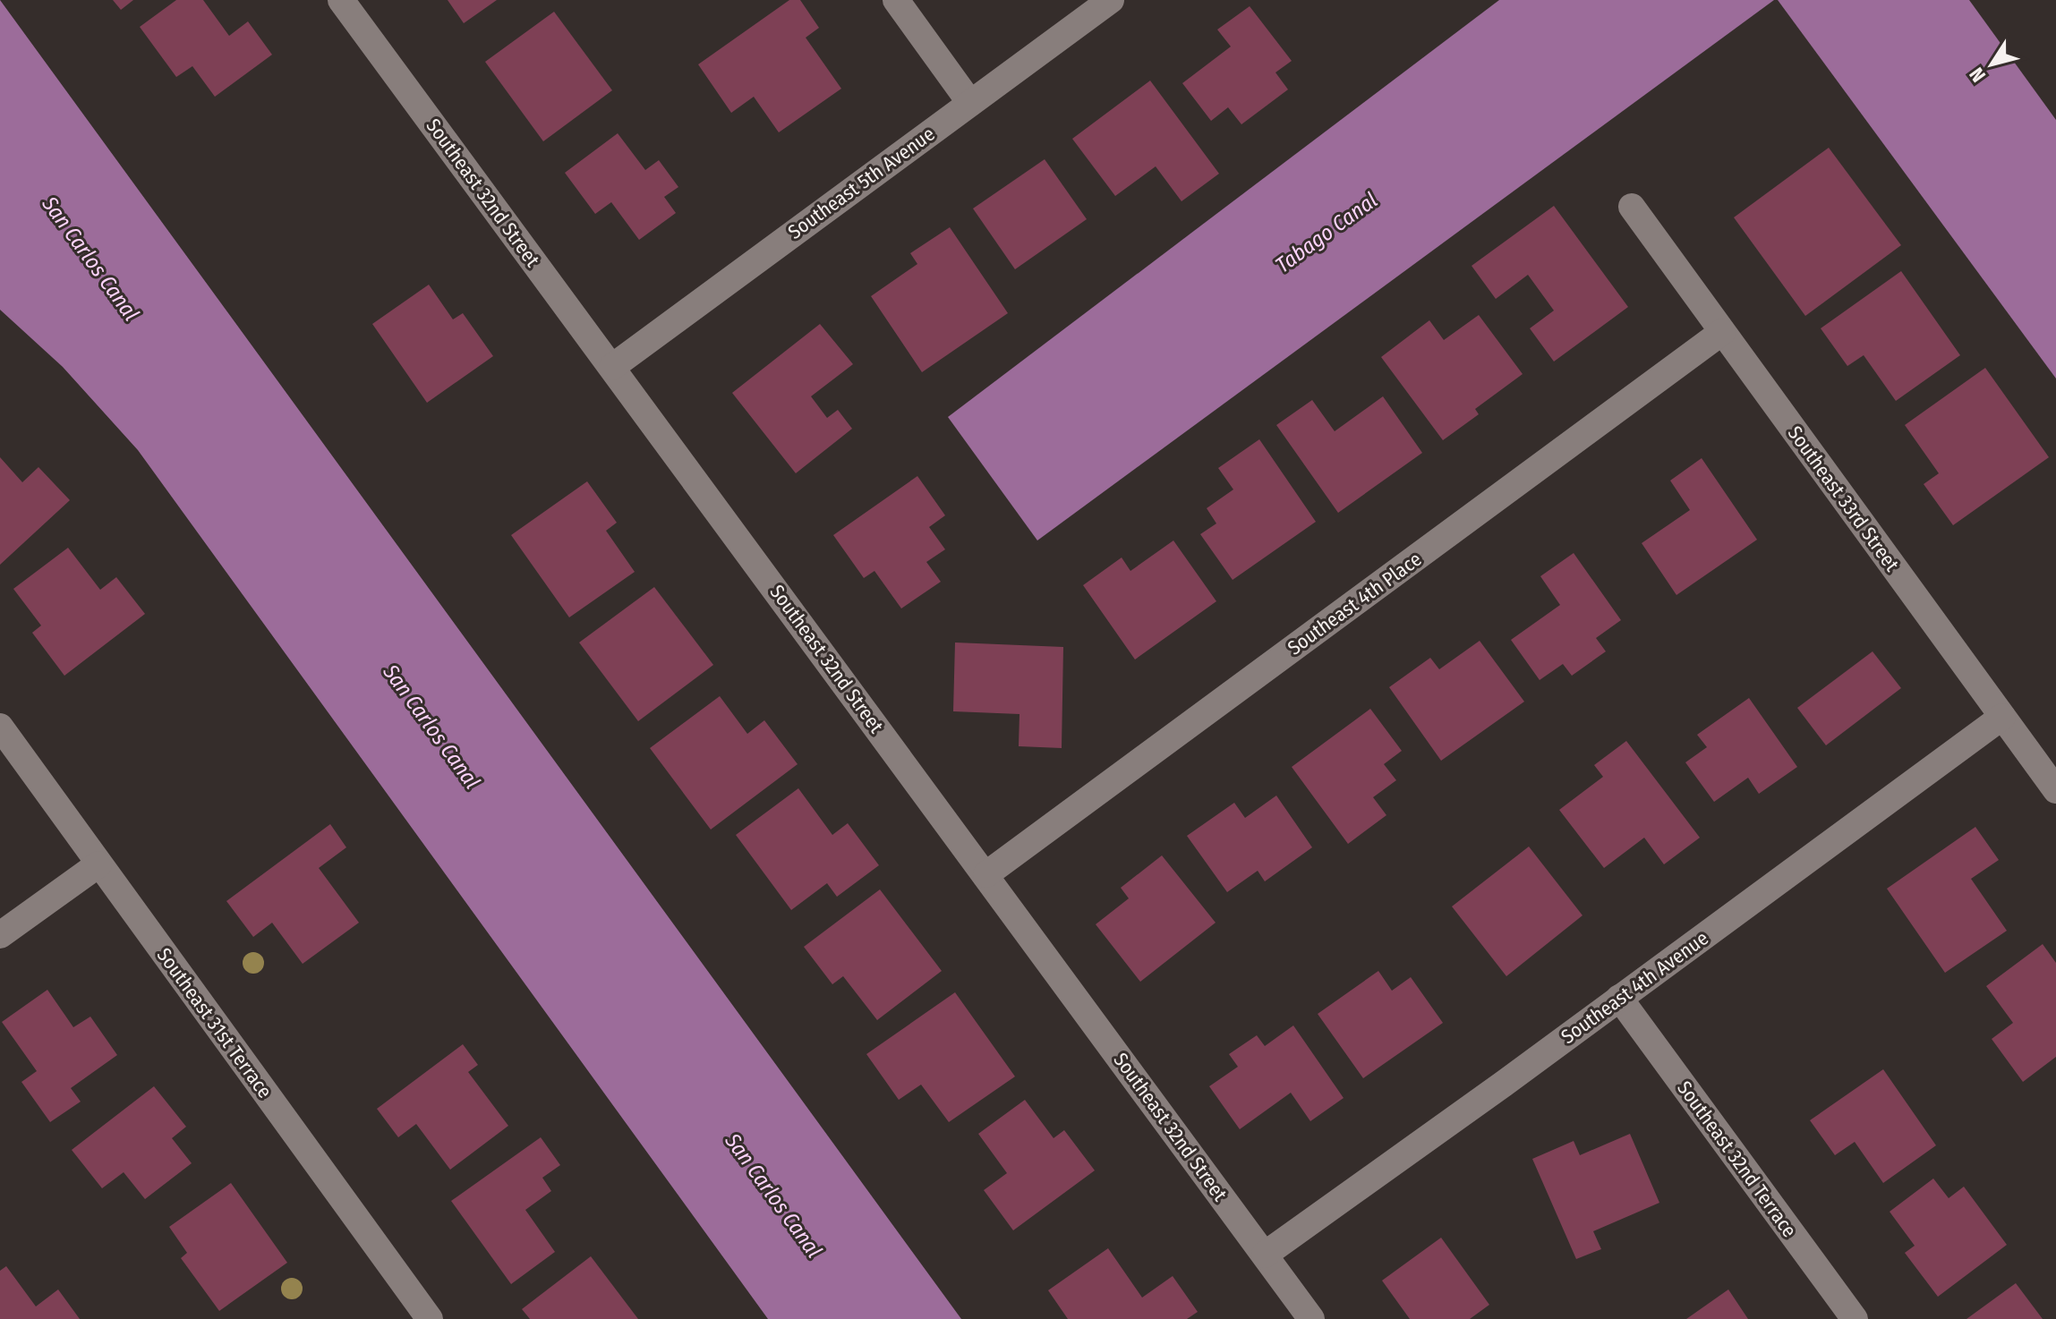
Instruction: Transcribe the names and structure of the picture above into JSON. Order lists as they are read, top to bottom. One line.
{"streets":{"street":["Southeast 5th Avenue","Southeast 32nd Street","Southeast 33rd Street","Southeast 4th Place","Southeast 4th Avenue","Southeast 31st Terrace","Southeast 32nd Terrace"]},"crossings":[["Southeast 5th Avenue","Southeast 32nd Street"],["Southeast 32nd Street","Southeast 4th Place"],["Southeast 32nd Street","Southeast 4th Avenue"],["Southeast 33rd Street","Southeast 4th Place"],["Southeast 33rd Street","Southeast 4th Avenue"],["Southeast 4th Avenue","Southeast 32nd Terrace"]],"water":["Tabago Canal","San Carlos Canal"],"north":"bottom left"}
